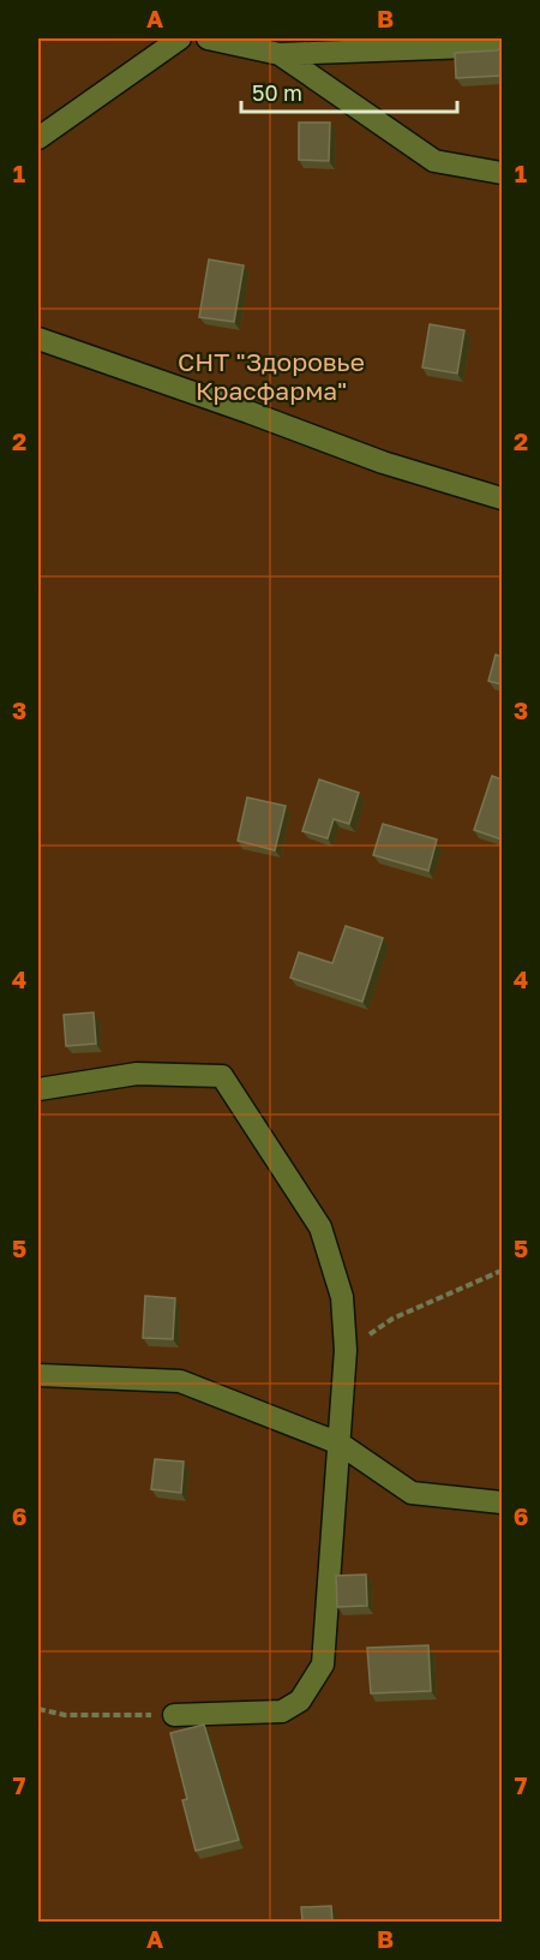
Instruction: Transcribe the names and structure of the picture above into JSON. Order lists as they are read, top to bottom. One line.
{"parks":["СНТ \"Здоровье Красфарма\""],"scale_bar":"50 m","grid":{"columns":["A","B"],"rows":["1","2","3","4","5","6","7"]}}
